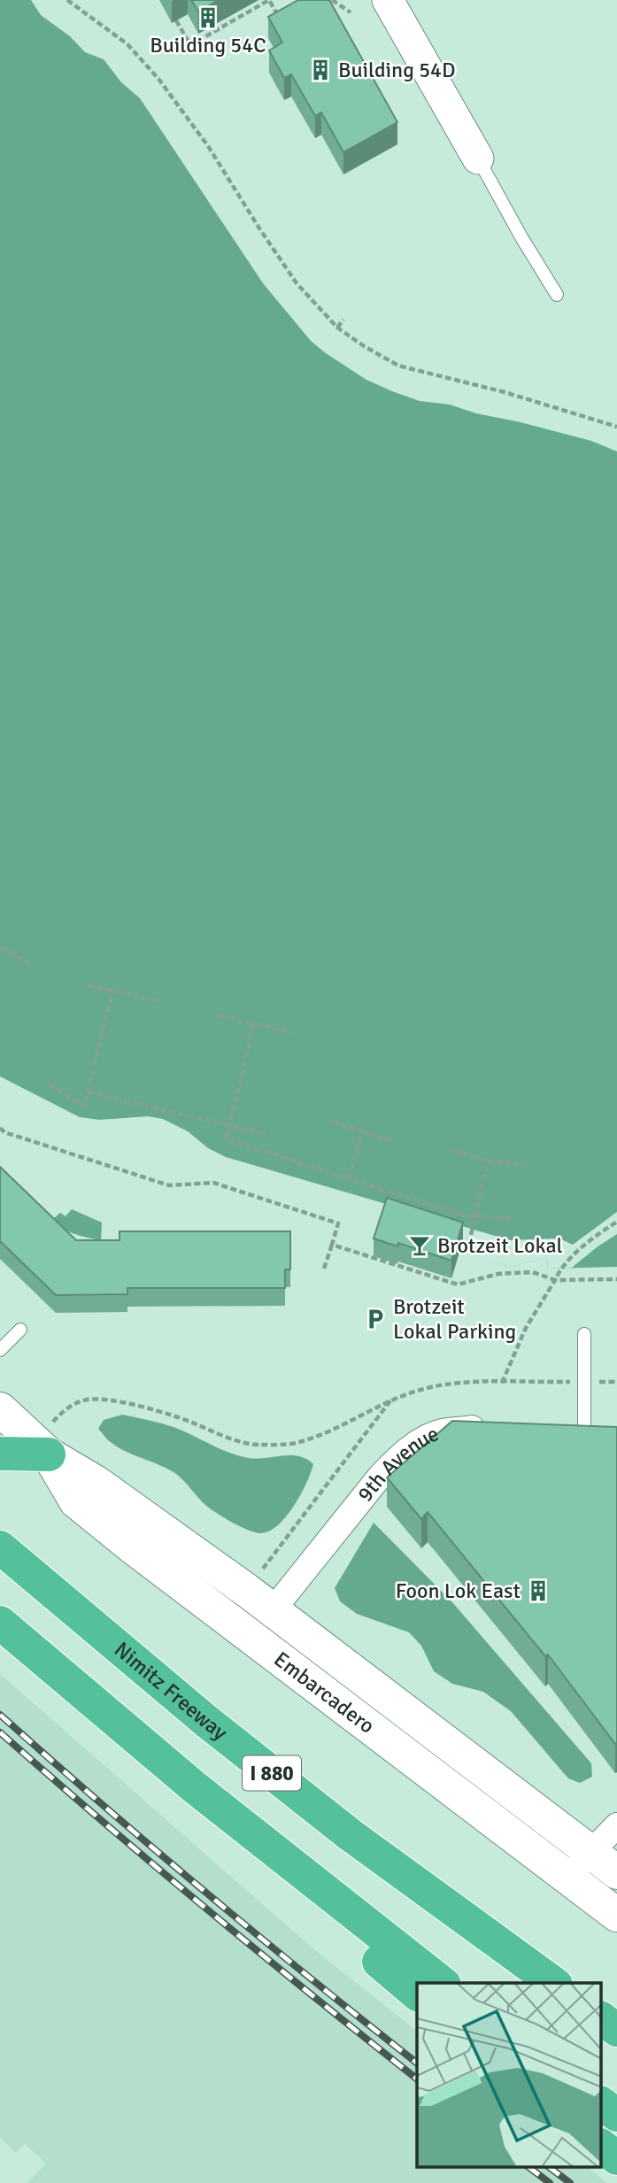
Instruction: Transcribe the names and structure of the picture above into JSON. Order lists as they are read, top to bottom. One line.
{"streets":{"highway":["Nimitz Freeway","I 880"],"main road":["Embarcadero"],"street":["9th Avenue"]},"crossings":[["9th Avenue","Embarcadero"]],"places":{"building":["Building 54C","Building 54D","Foon Lok East"],"bar":["Brotzeit Lokal"],"parking":["Brotzeit Lokal Parking"]}}
